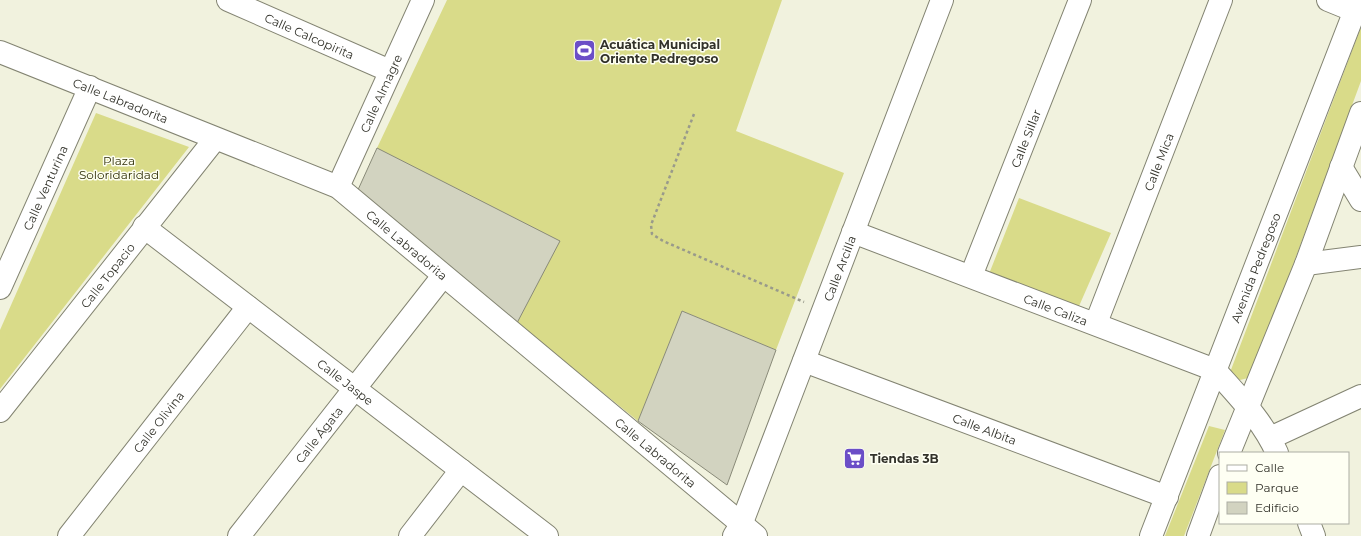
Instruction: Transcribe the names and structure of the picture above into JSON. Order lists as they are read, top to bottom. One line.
{"streets":{"street":["Calle Calcopirita","Calle Almagre","Calle Labradorita","Calle Sillar","Calle Mica","Calle Venturina","Avenida Pedregoso","Calle Arcilla","Calle Topacio","Calle Caliza","Calle Jaspe","Calle Olivina","Calle Albita","Calle Ágata"]},"crossings":[["Calle Calcopirita","Calle Almagre"],["Calle Almagre","Calle Labradorita"],["Calle Labradorita","Calle Venturina"],["Calle Labradorita","Calle Arcilla"],["Calle Labradorita","Calle Topacio"],["Calle Labradorita","Calle Ágata"],["Calle Sillar","Calle Caliza"],["Calle Mica","Calle Caliza"],["Avenida Pedregoso","Calle Caliza"],["Avenida Pedregoso","Calle Albita"],["Calle Arcilla","Calle Caliza"],["Calle Arcilla","Calle Albita"],["Calle Topacio","Calle Jaspe"],["Calle Jaspe","Calle Olivina"],["Calle Jaspe","Calle Ágata"]],"parks":["Plaza Soloridaridad"],"places":{"sports":["Acuática Municipal Oriente Pedregoso"],"supermarket":["Tiendas 3B"]},"legend":["Calle","Parque","Edificio"]}
